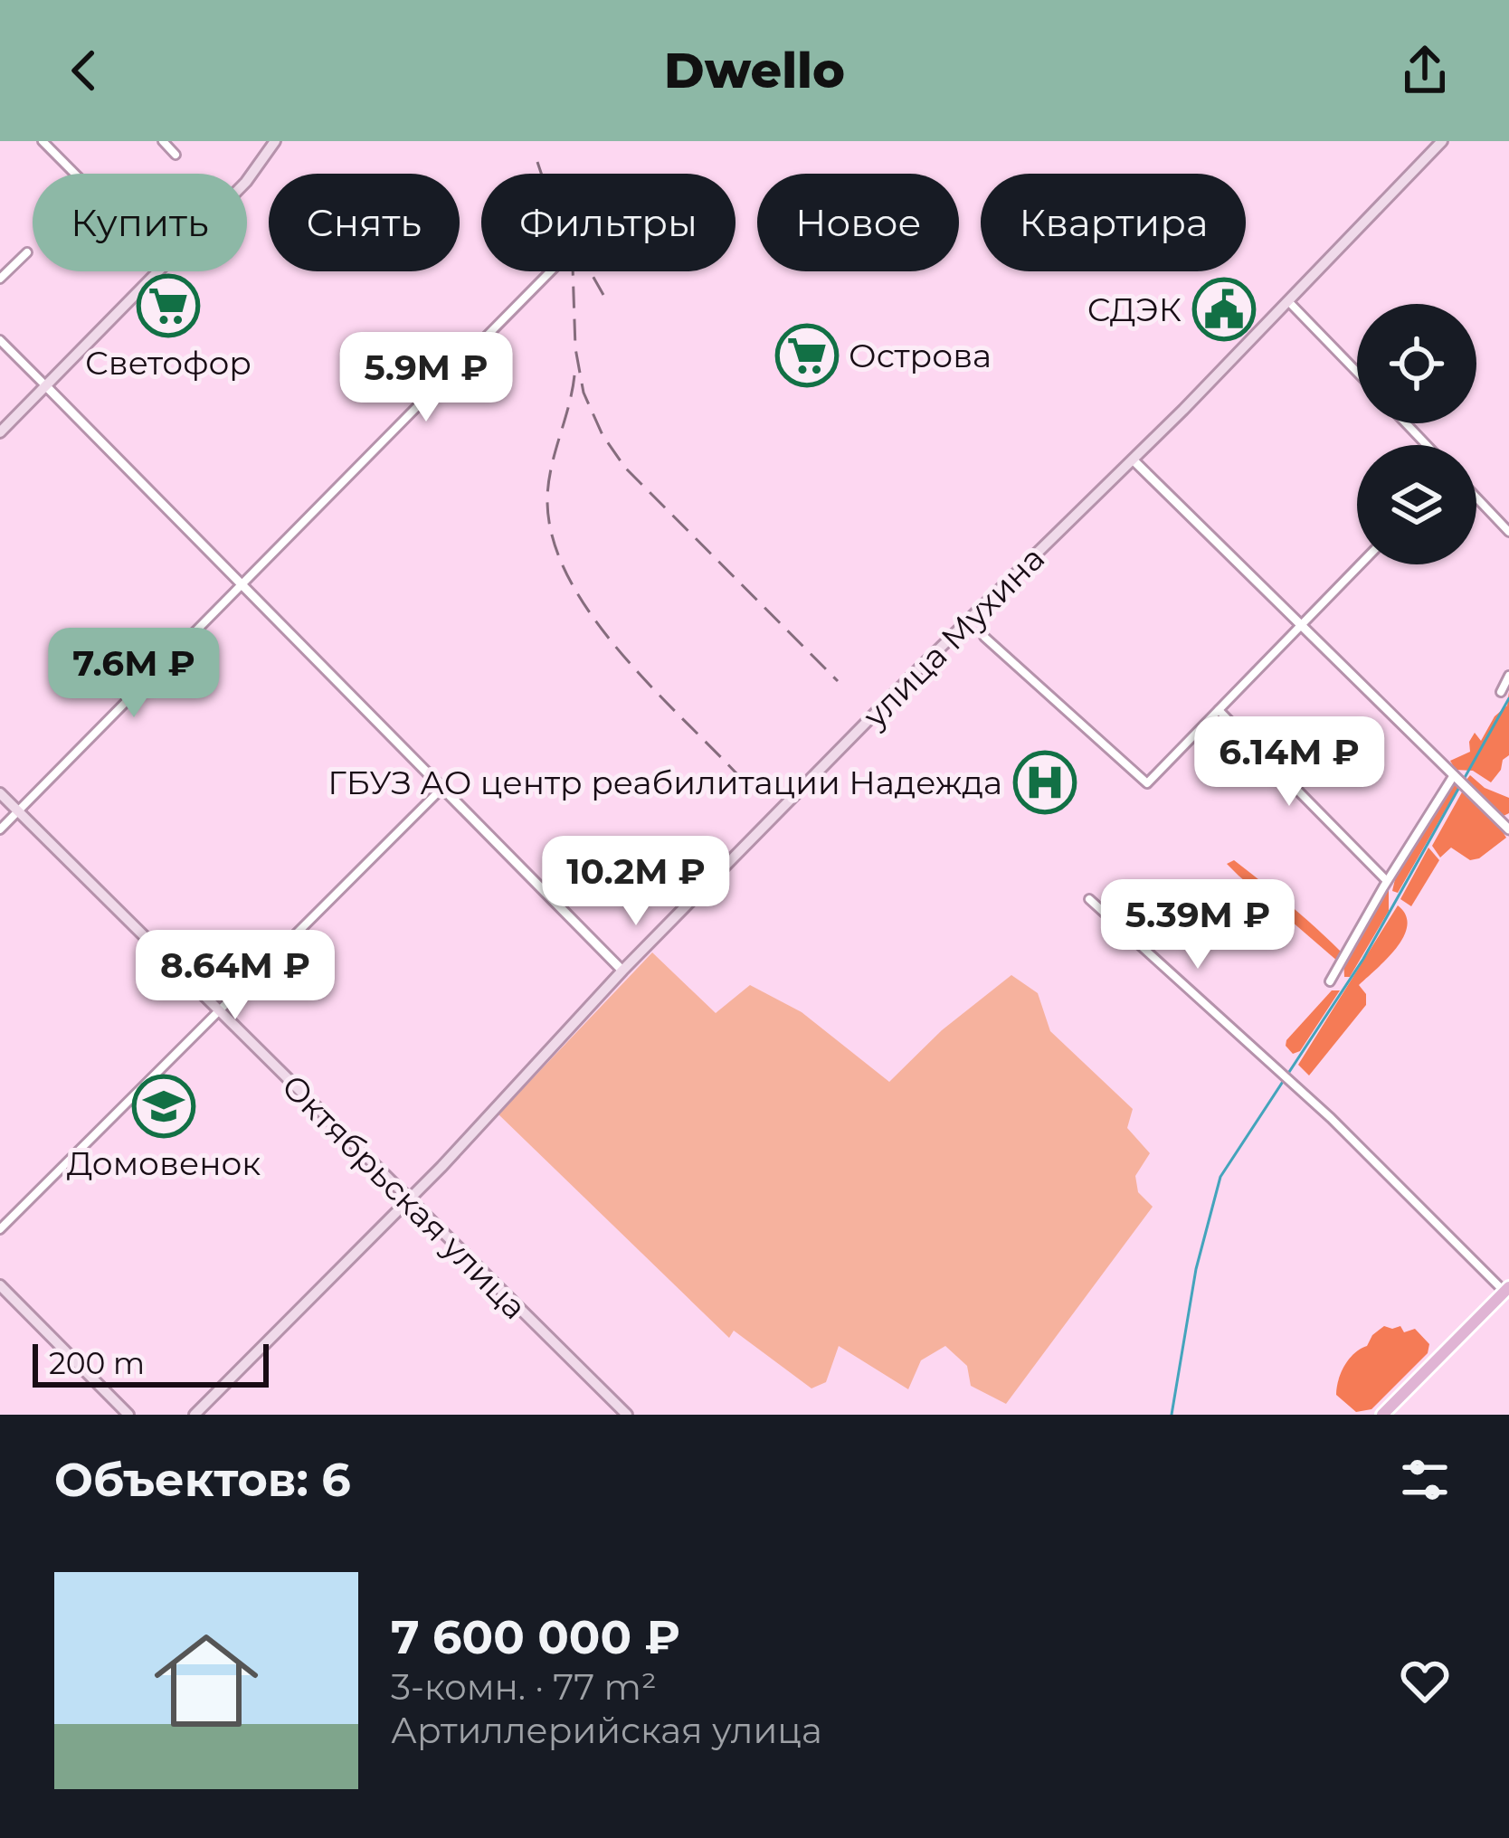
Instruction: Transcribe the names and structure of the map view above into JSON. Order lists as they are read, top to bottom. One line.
{"streets":{"main road":["улица Мухина","Октябрьская улица"]},"crossings":[["улица Мухина","Октябрьская улица"]],"places":{"supermarket":["Светофор","Острова"],"public building":["СДЭК"],"hospital":["ГБУЗ АО центр реабилитации Надежда"],"school or university":["Домовенок"]},"scale_bar":"200 m","page":{"header":"Dwello","chip":["Купить","Снять","Фильтры","Новое","Квартира"],"price":["5.9M ₽","7.6M ₽","6.14M ₽","10.2M ₽","5.39M ₽","8.64M ₽"],"scale":"200 m","heading":"Объектов: 6","list":[{"name":"7 600 000 ₽","note":"3-комн. · 77 m² · Артиллерийская улица"}]}}
